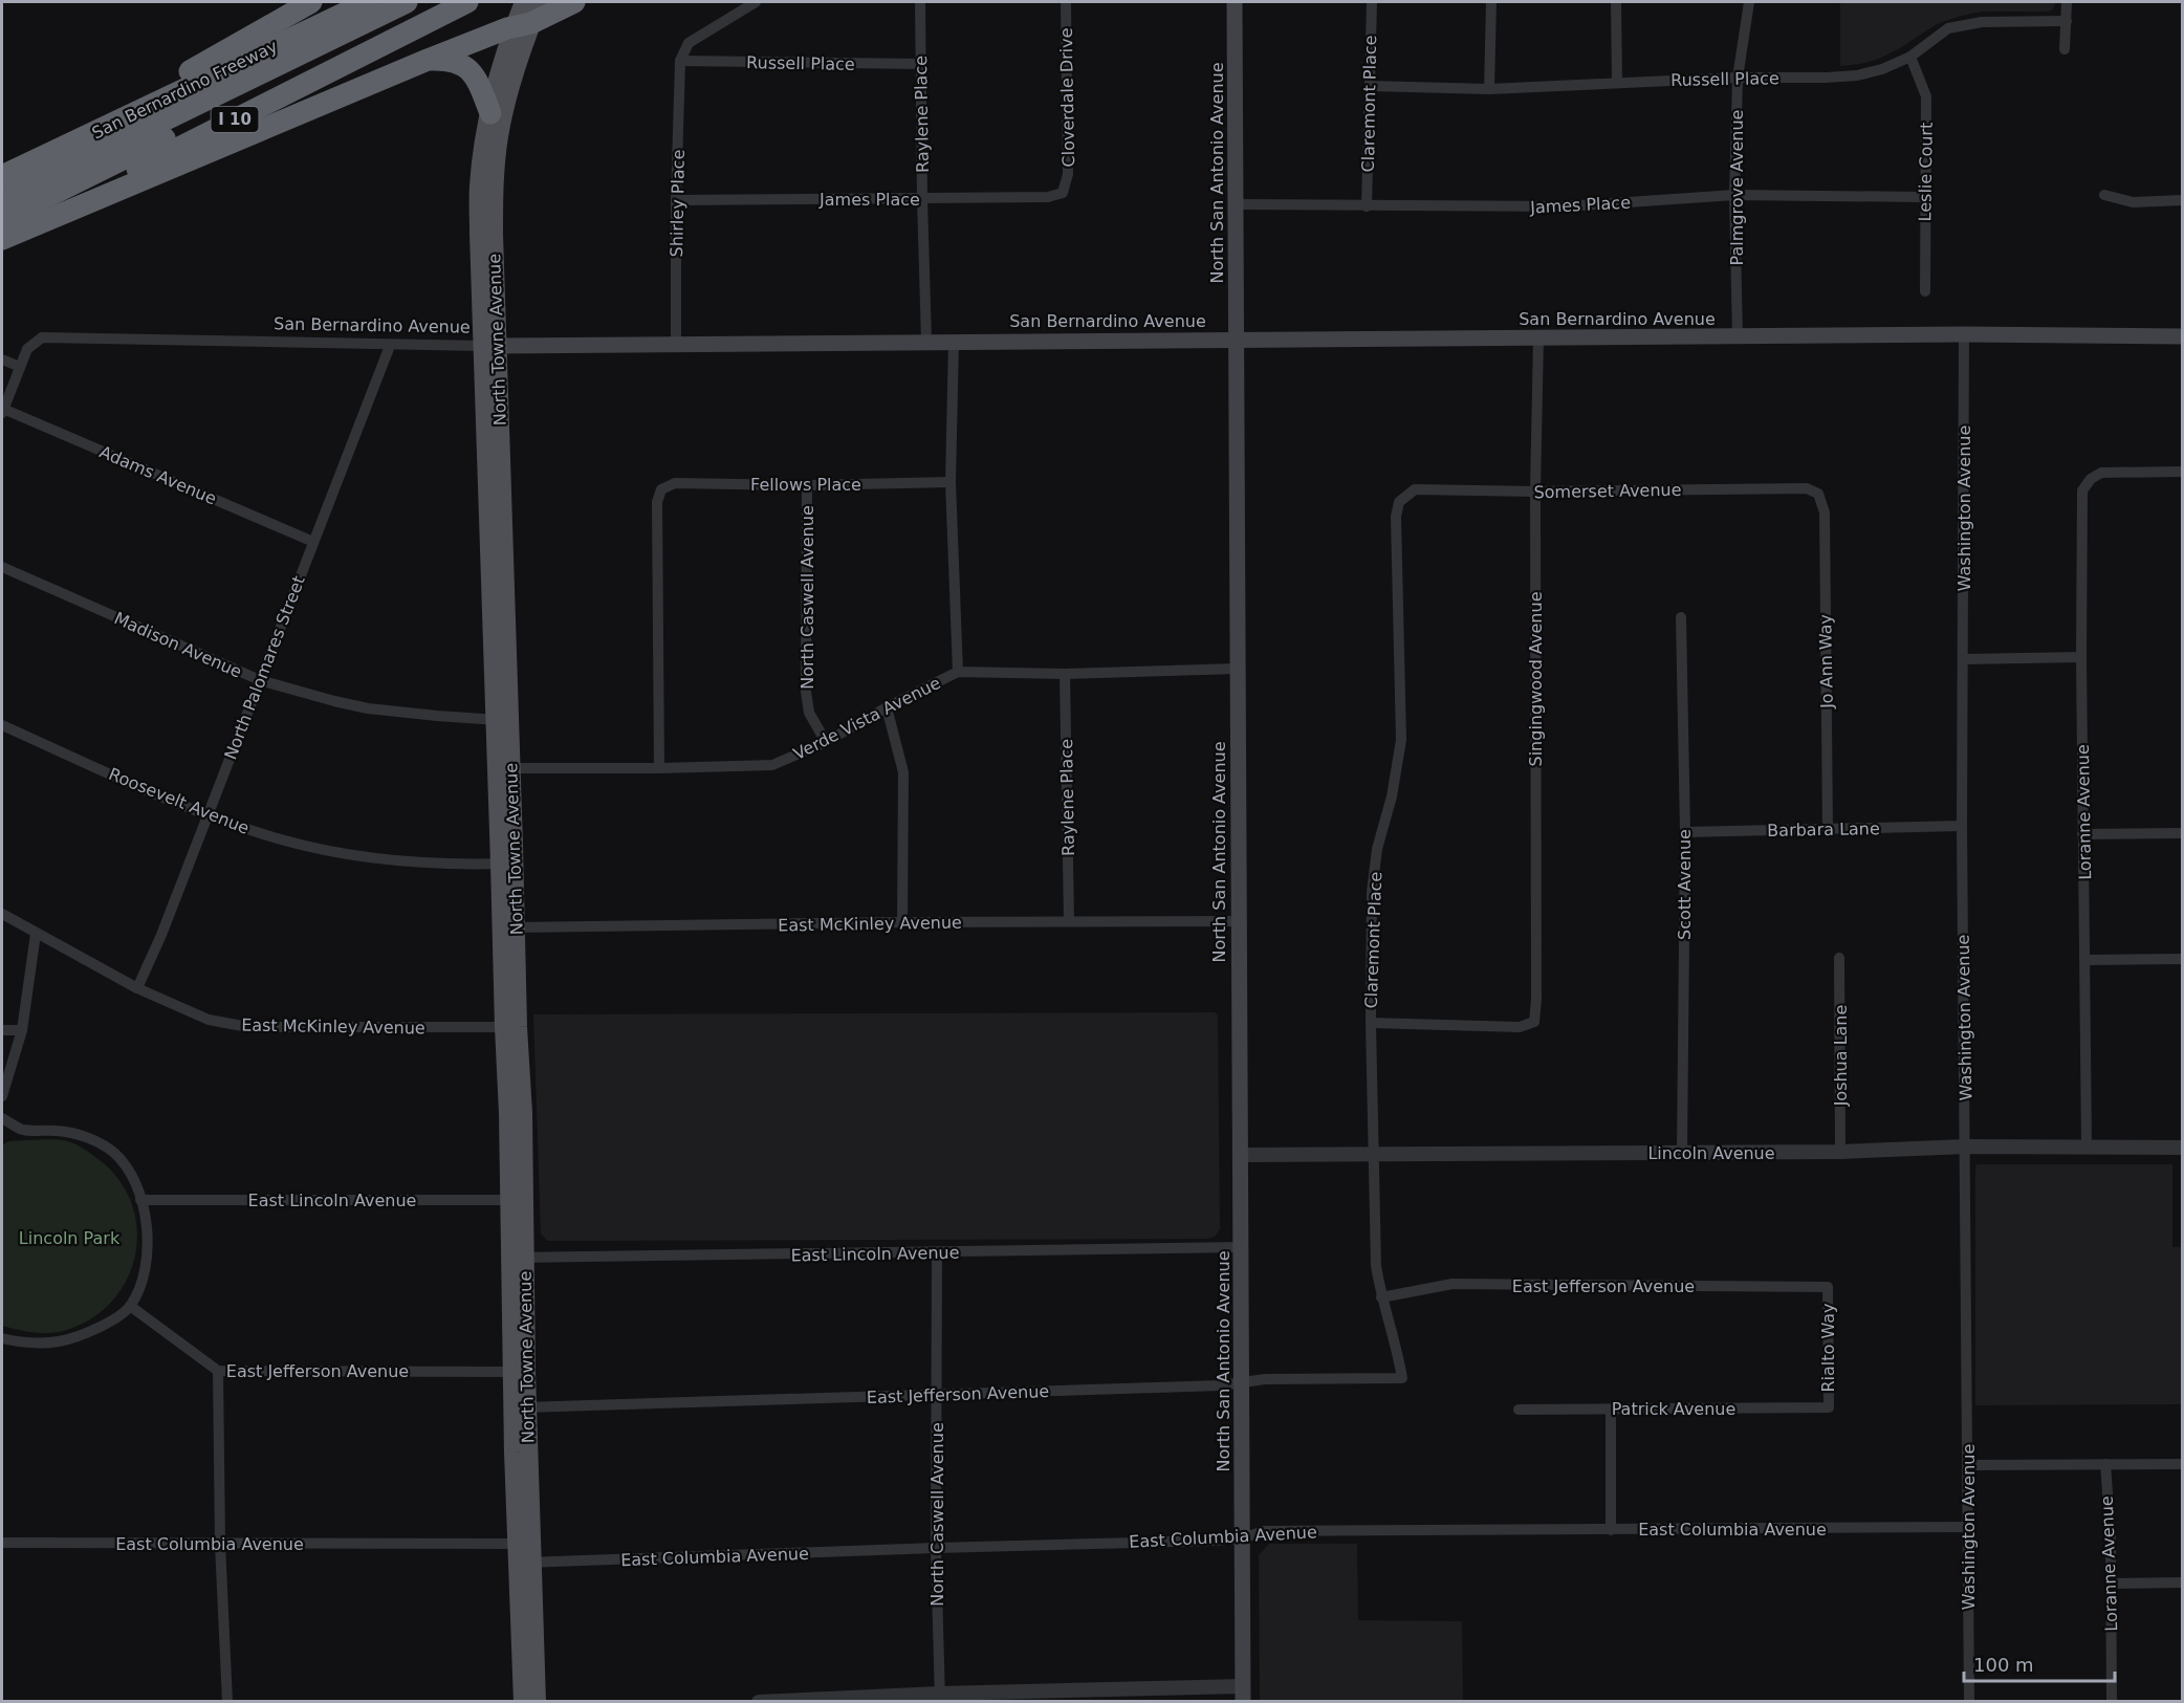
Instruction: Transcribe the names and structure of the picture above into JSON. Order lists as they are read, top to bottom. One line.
{"streets":{"highway":["San Bernardino Freeway","I 10"],"main road":["North San Antonio Avenue","San Bernardino Avenue","North Towne Avenue"],"street":["Russell Place","Cloverdale Drive","Claremont Place","Raylene Place","Leslie Court","Palmgrove Avenue","James Place","Shirley Place","Adams Avenue","Fellows Place","Somerset Avenue","Washington Avenue","North Caswell Avenue","Madison Avenue","Jo Ann Way","North Palomares Street","Singingwood Avenue","Verde Vista Avenue","Roosevelt Avenue","Loranne Avenue","Barbara Lane","Scott Avenue","East McKinley Avenue","Joshua Lane","Lincoln Avenue","East Lincoln Avenue","East Jefferson Avenue","Rialto Way","Patrick Avenue","East Columbia Avenue"]},"crossings":[["Russell Place","Claremont Place"],["Russell Place","Raylene Place"],["Russell Place","Leslie Court"],["Russell Place","Palmgrove Avenue"],["Russell Place","Shirley Place"],["Cloverdale Drive","James Place"],["Claremont Place","James Place"],["Claremont Place","Somerset Avenue"],["Claremont Place","Singingwood Avenue"],["Claremont Place","Lincoln Avenue"],["Claremont Place","East Jefferson Avenue"],["Raylene Place","James Place"],["Raylene Place","San Bernardino Avenue"],["Raylene Place","Verde Vista Avenue"],["Raylene Place","East McKinley Avenue"],["Leslie Court","James Place"],["North San Antonio Avenue","James Place"],["North San Antonio Avenue","San Bernardino Avenue"],["North San Antonio Avenue","Verde Vista Avenue"],["North San Antonio Avenue","East McKinley Avenue"],["North San Antonio Avenue","Lincoln Avenue"],["North San Antonio Avenue","East Lincoln Avenue"],["North San Antonio Avenue","East Jefferson Avenue"],["North San Antonio Avenue","East Columbia Avenue"],["Palmgrove Avenue","James Place"],["Palmgrove Avenue","San Bernardino Avenue"],["James Place","Shirley Place"],["Shirley Place","San Bernardino Avenue"],["San Bernardino Avenue","North Towne Avenue"],["San Bernardino Avenue","Washington Avenue"],["San Bernardino Avenue","North Palomares Street"],["San Bernardino Avenue","Singingwood Avenue"],["North Towne Avenue","Madison Avenue"],["North Towne Avenue","Verde Vista Avenue"],["North Towne Avenue","Roosevelt Avenue"],["North Towne Avenue","East McKinley Avenue"],["North Towne Avenue","East Lincoln Avenue"],["North Towne Avenue","East Jefferson Avenue"],["North Towne Avenue","East Columbia Avenue"],["Adams Avenue","North Palomares Street"],["Fellows Place","North Caswell Avenue"],["Fellows Place","Verde Vista Avenue"],["Somerset Avenue","Jo Ann Way"],["Somerset Avenue","Singingwood Avenue"],["Washington Avenue","Barbara Lane"],["Washington Avenue","Lincoln Avenue"],["Washington Avenue","East Columbia Avenue"],["North Caswell Avenue","Verde Vista Avenue"],["North Caswell Avenue","East Lincoln Avenue"],["North Caswell Avenue","East Jefferson Avenue"],["North Caswell Avenue","East Columbia Avenue"],["Madison Avenue","North Palomares Street"],["Jo Ann Way","Barbara Lane"],["North Palomares Street","Roosevelt Avenue"],["North Palomares Street","East McKinley Avenue"],["Loranne Avenue","Lincoln Avenue"],["Barbara Lane","Scott Avenue"],["Scott Avenue","Lincoln Avenue"],["Joshua Lane","Lincoln Avenue"],["East Jefferson Avenue","Rialto Way"],["Rialto Way","Patrick Avenue"]],"parks":["Lincoln Park"],"scale_bar":"100 m"}
